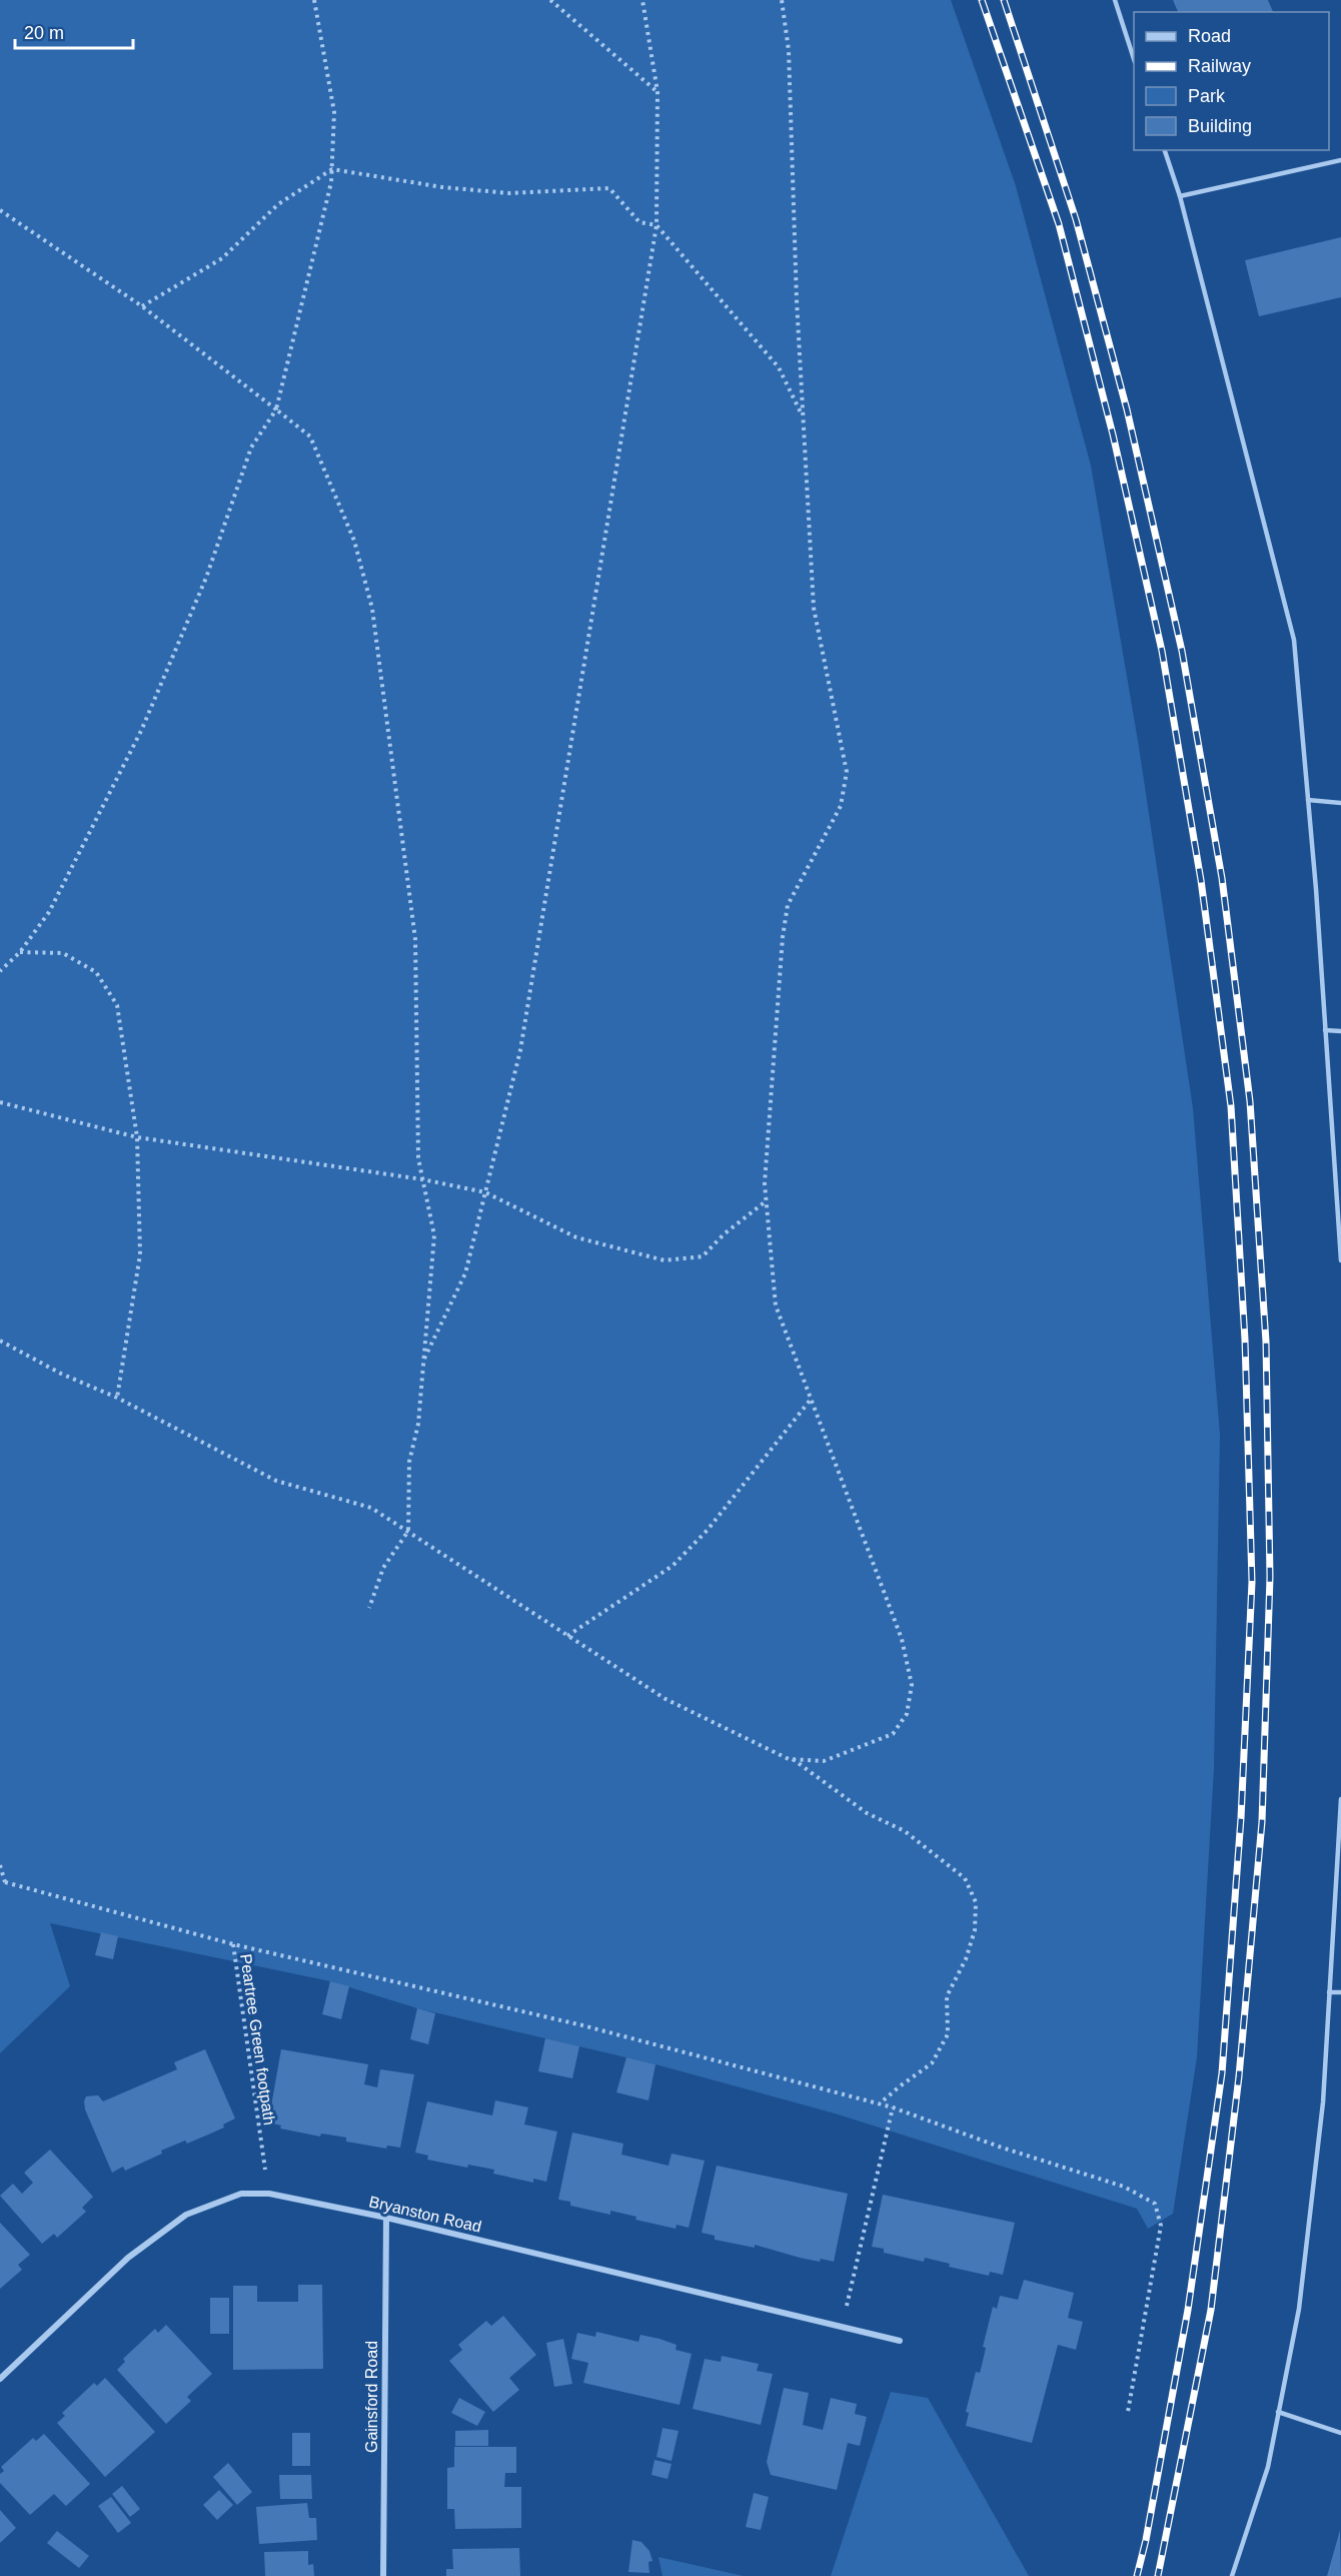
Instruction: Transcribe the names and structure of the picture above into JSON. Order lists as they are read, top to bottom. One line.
{"streets":{"street":["Bryanston Road","Gainsford Road"],"path":["Peartree Green footpath"]},"crossings":[["Peartree Green footpath","Bryanston Road"],["Bryanston Road","Gainsford Road"]],"legend":["Road","Railway","Park","Building"],"scale_bar":"20 m"}
